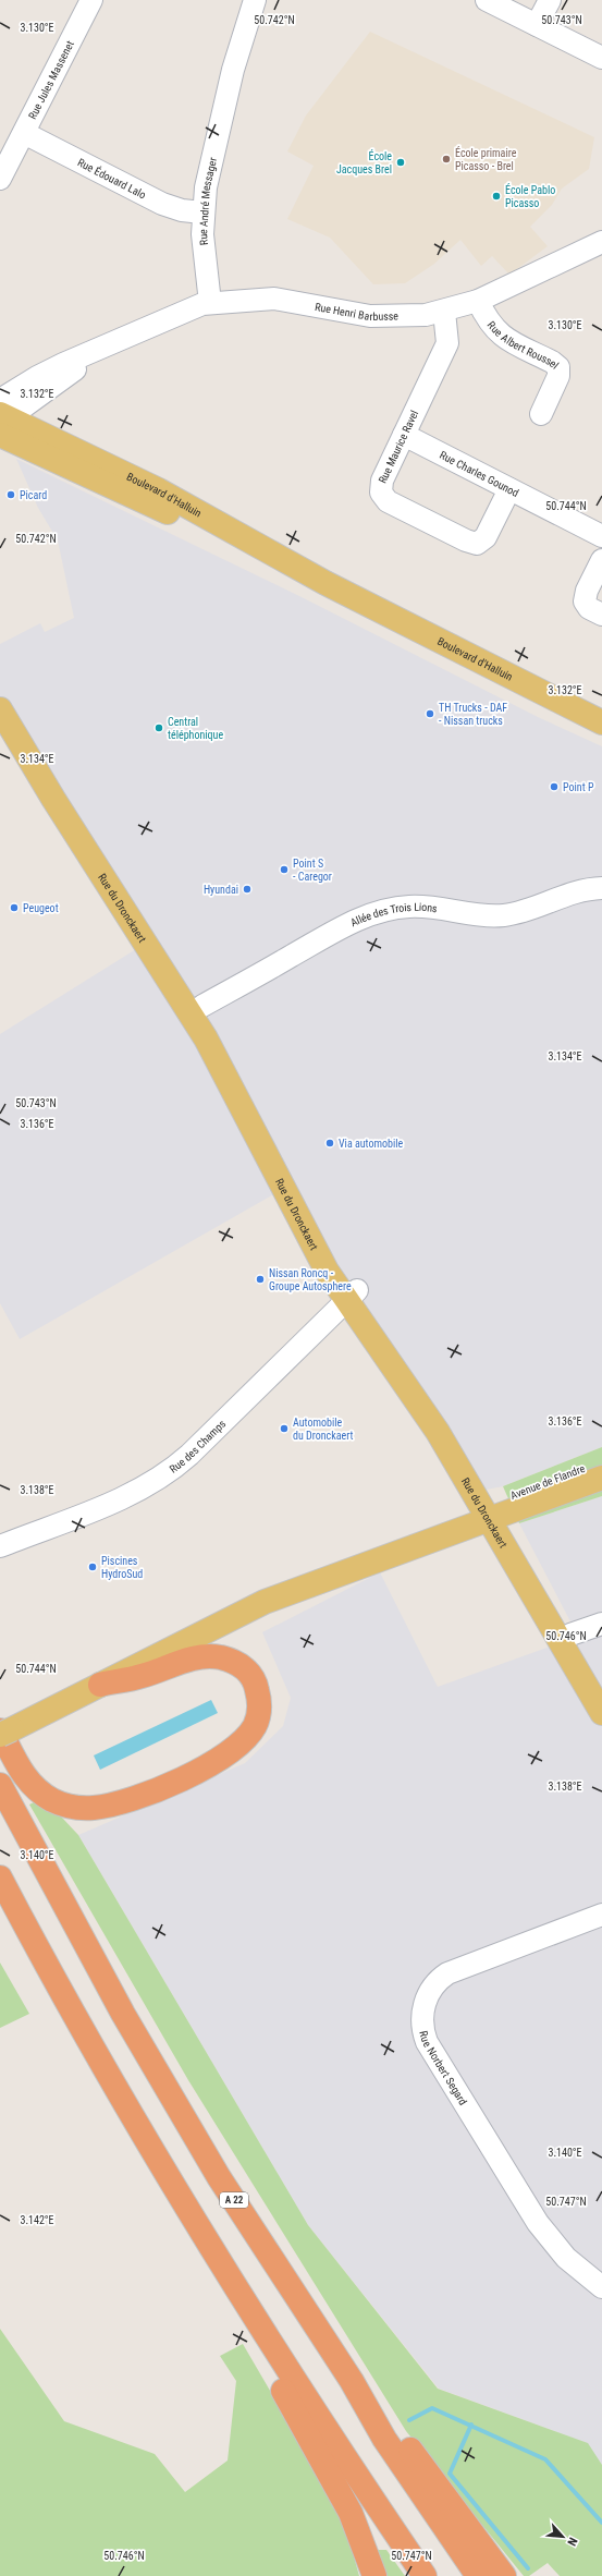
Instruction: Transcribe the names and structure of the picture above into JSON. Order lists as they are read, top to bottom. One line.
{"streets":{"highway":["A 22"],"main road":["Boulevard d'Halluin","Rue du Dronckaert","Avenue de Flandre"],"street":["Rue Jules Massenet","Rue Édouard Lalo","Rue André Messager","Rue Henri Barbusse","Rue Albert Roussel","Rue Maurice Ravel","Rue Charles Gounod","Allée des Trois Lions","Rue des Champs","Rue Norbert Segard"]},"crossings":[["Rue Jules Massenet","Rue Édouard Lalo"],["Rue Édouard Lalo","Rue André Messager"],["Rue André Messager","Rue Henri Barbusse"],["Rue Henri Barbusse","Rue Albert Roussel"],["Rue Henri Barbusse","Rue Maurice Ravel"],["Rue Henri Barbusse","Boulevard d'Halluin"],["Rue Maurice Ravel","Rue Charles Gounod"],["Rue du Dronckaert","Allée des Trois Lions"],["Rue du Dronckaert","Rue des Champs"],["Rue du Dronckaert","Avenue de Flandre"]],"places":["École primaire Picasso - Brel","École Jacques Brel","École Pablo Picasso","Picard","TH Trucks - DAF - Nissan trucks","Central téléphonique","Point P","Point S - Caregor","Hyundai","Peugeot","Via automobile","Nissan Roncq - Groupe Autosphere","Automobile du Dronckaert","Piscines HydroSud"],"north":"bottom right","coordinates":["50.742°N","50.743°N","3.130°E","3.132°E","50.744°N","3.134°E","3.136°E","3.138°E","50.746°N","3.140°E","50.747°N","3.142°E"]}
